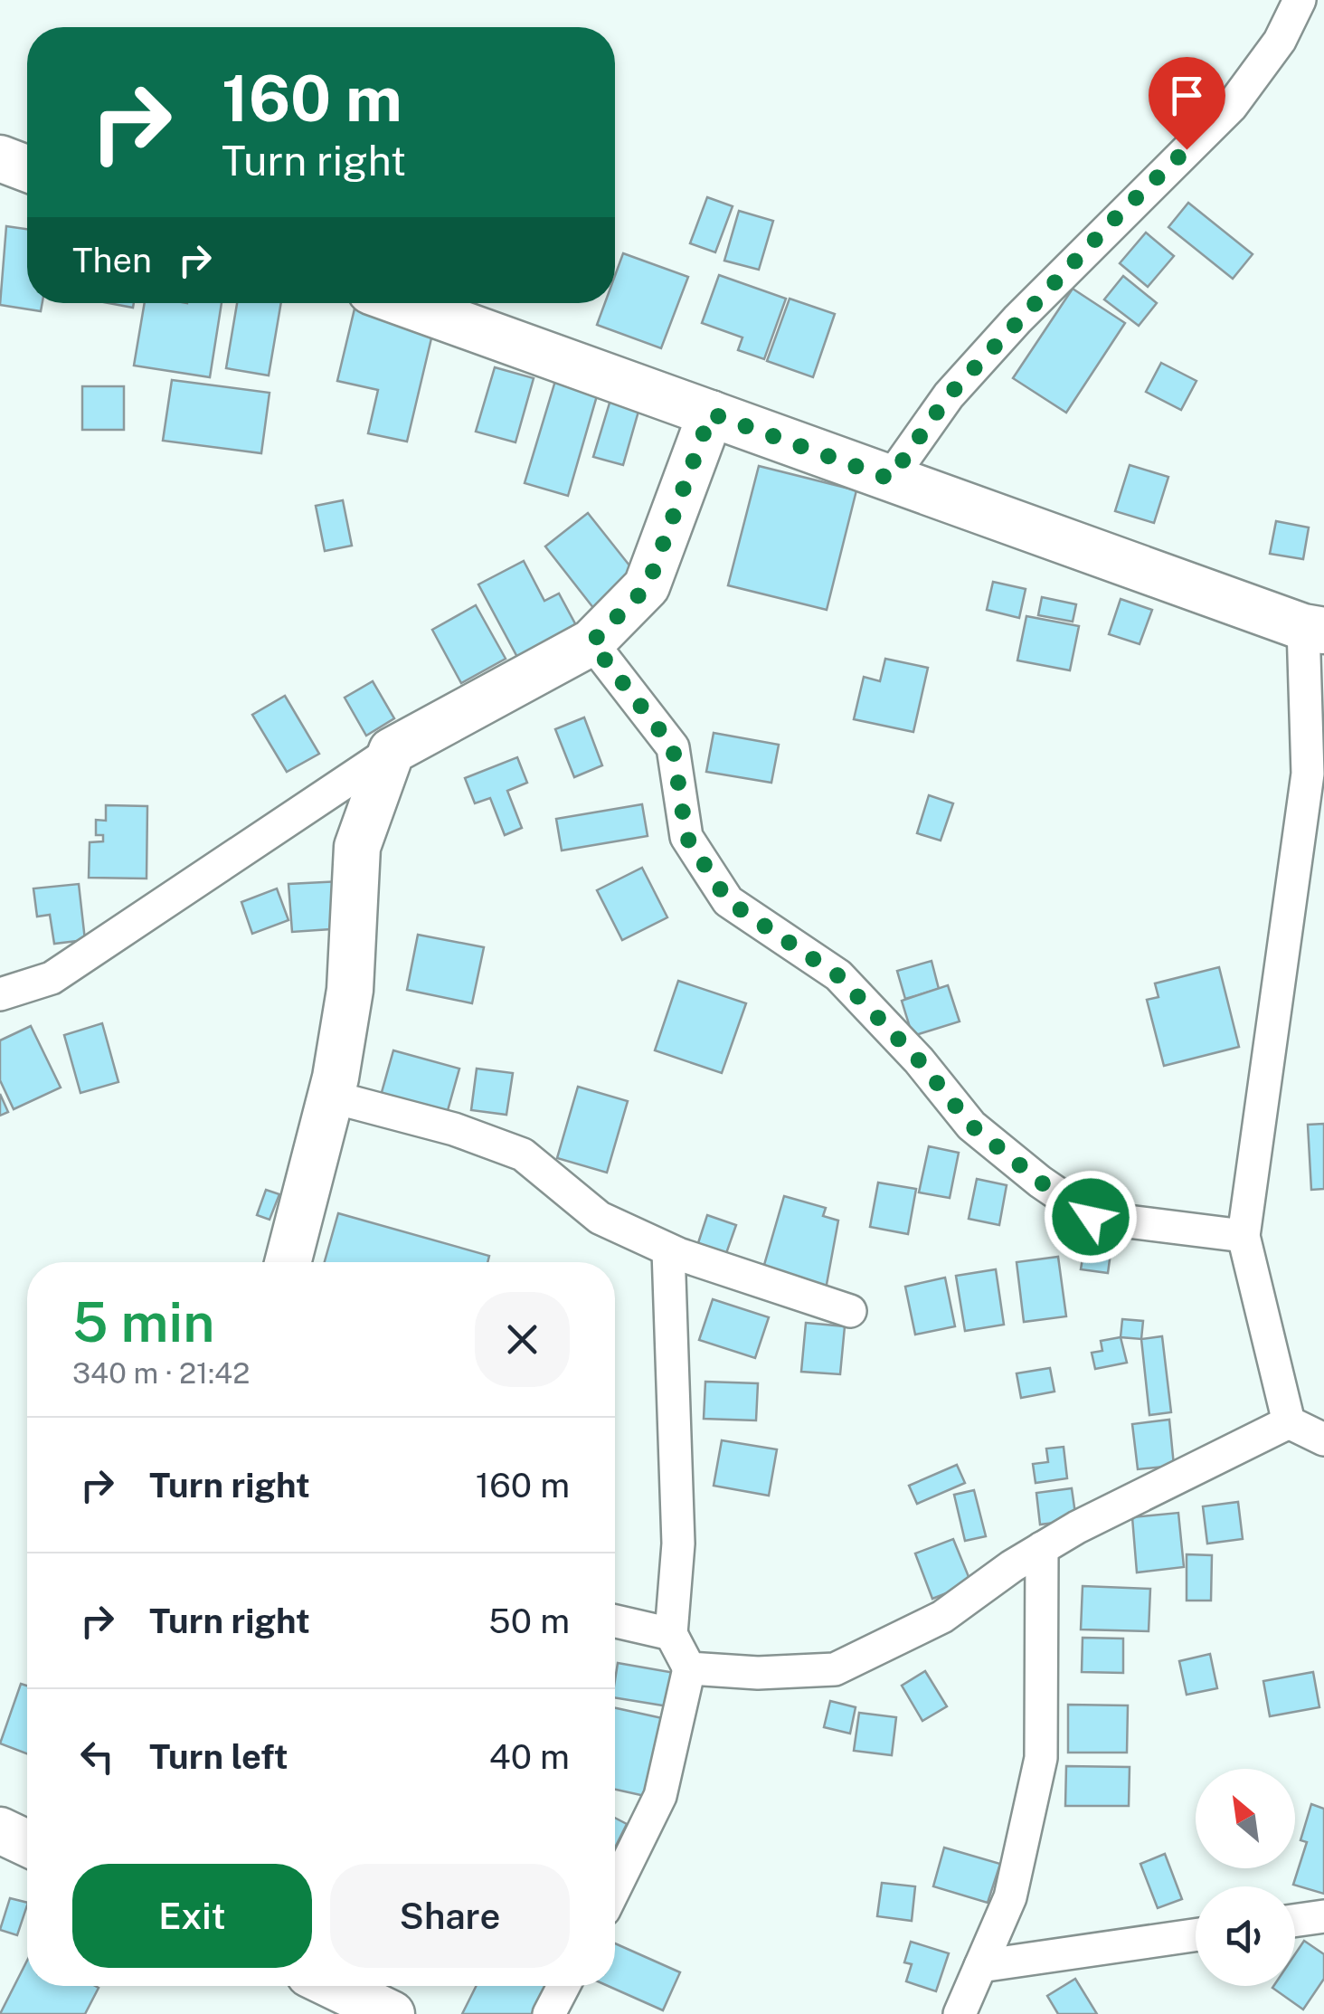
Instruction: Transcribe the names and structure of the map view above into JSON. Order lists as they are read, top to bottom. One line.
{"north":"top left","page":{"turn":["160 m","Turn right"],"then":"Then","heading":["5 min","340 m · 21:42"],"list":[{"name":"Turn right","value":"160 m"},{"name":"Turn right","value":"50 m"},{"name":"Turn left","value":"40 m"}],"buttons":["Exit","Share"]}}
